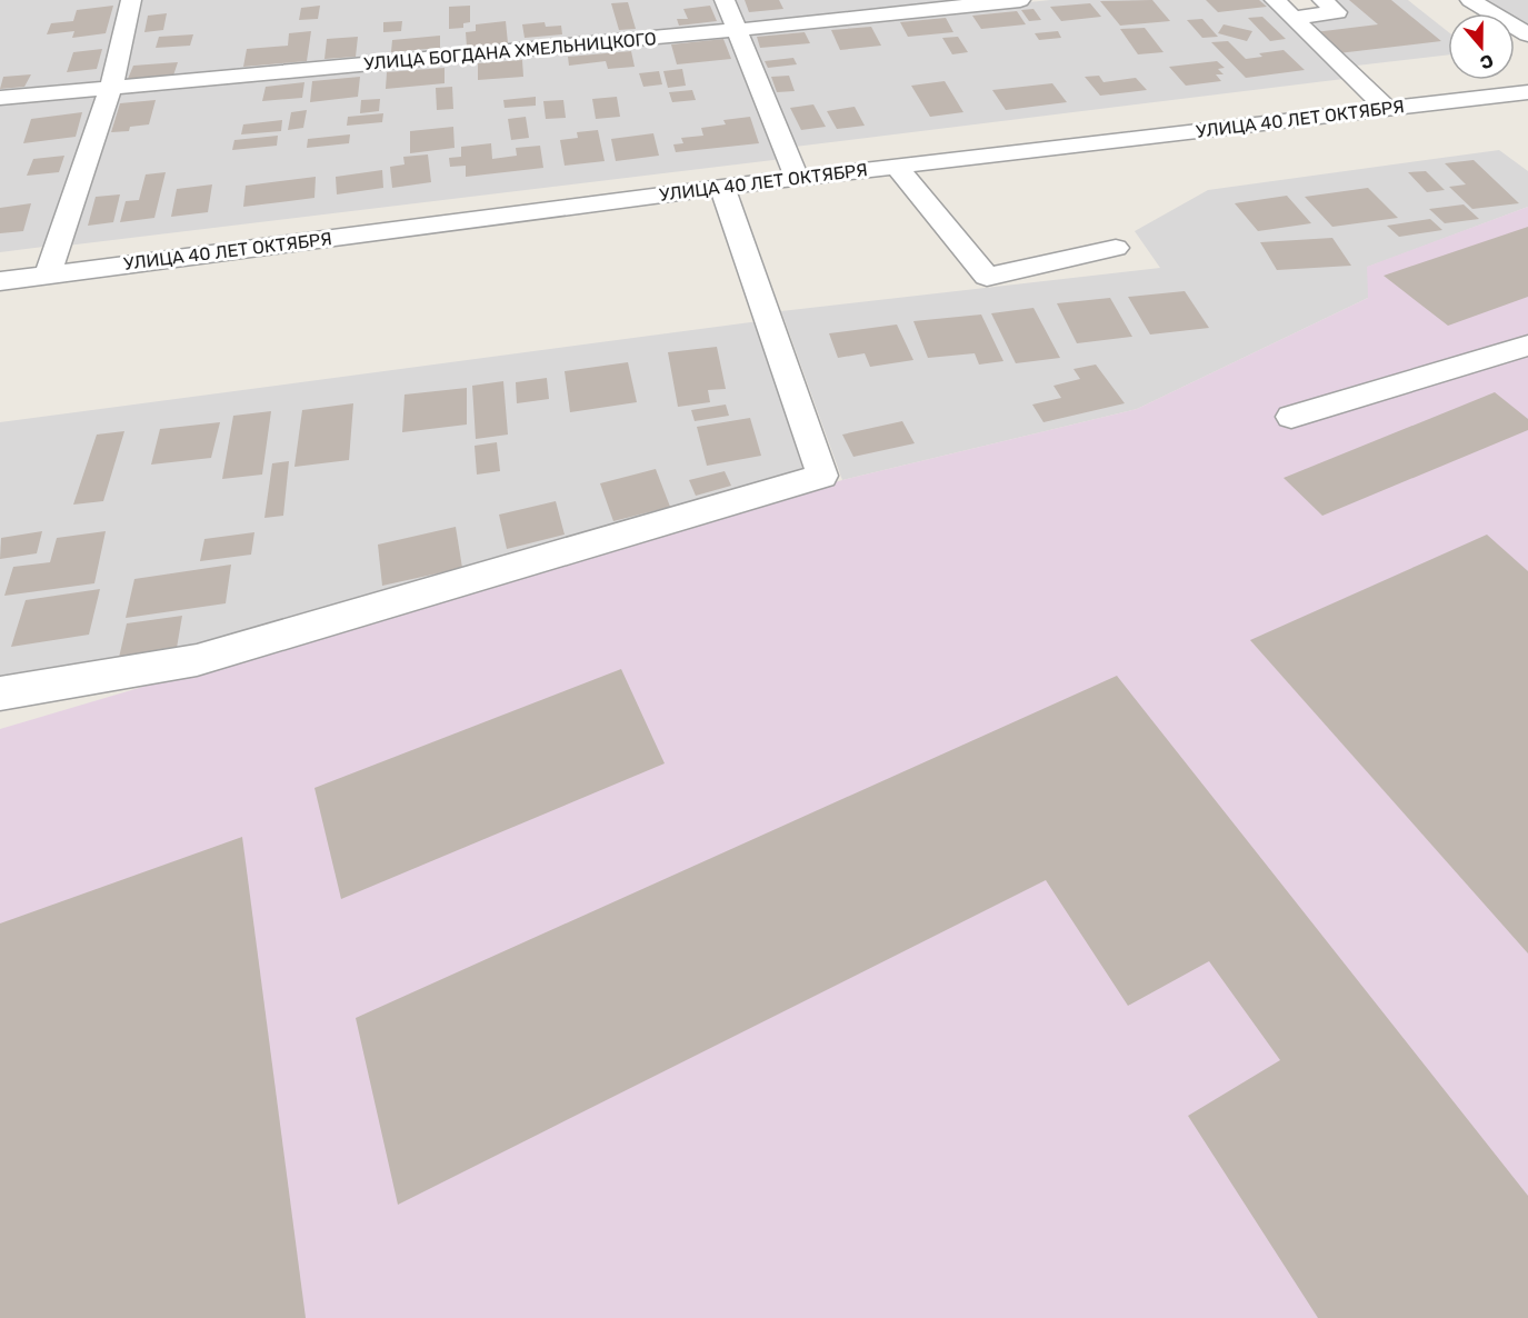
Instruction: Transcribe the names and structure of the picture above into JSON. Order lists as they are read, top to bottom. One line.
{"streets":{"street":["УЛИЦА БОГДАНА ХМЕЛЬНИЦКОГО","УЛИЦА 40 ЛЕТ ОКТЯБРЯ"]},"north":"bottom"}
